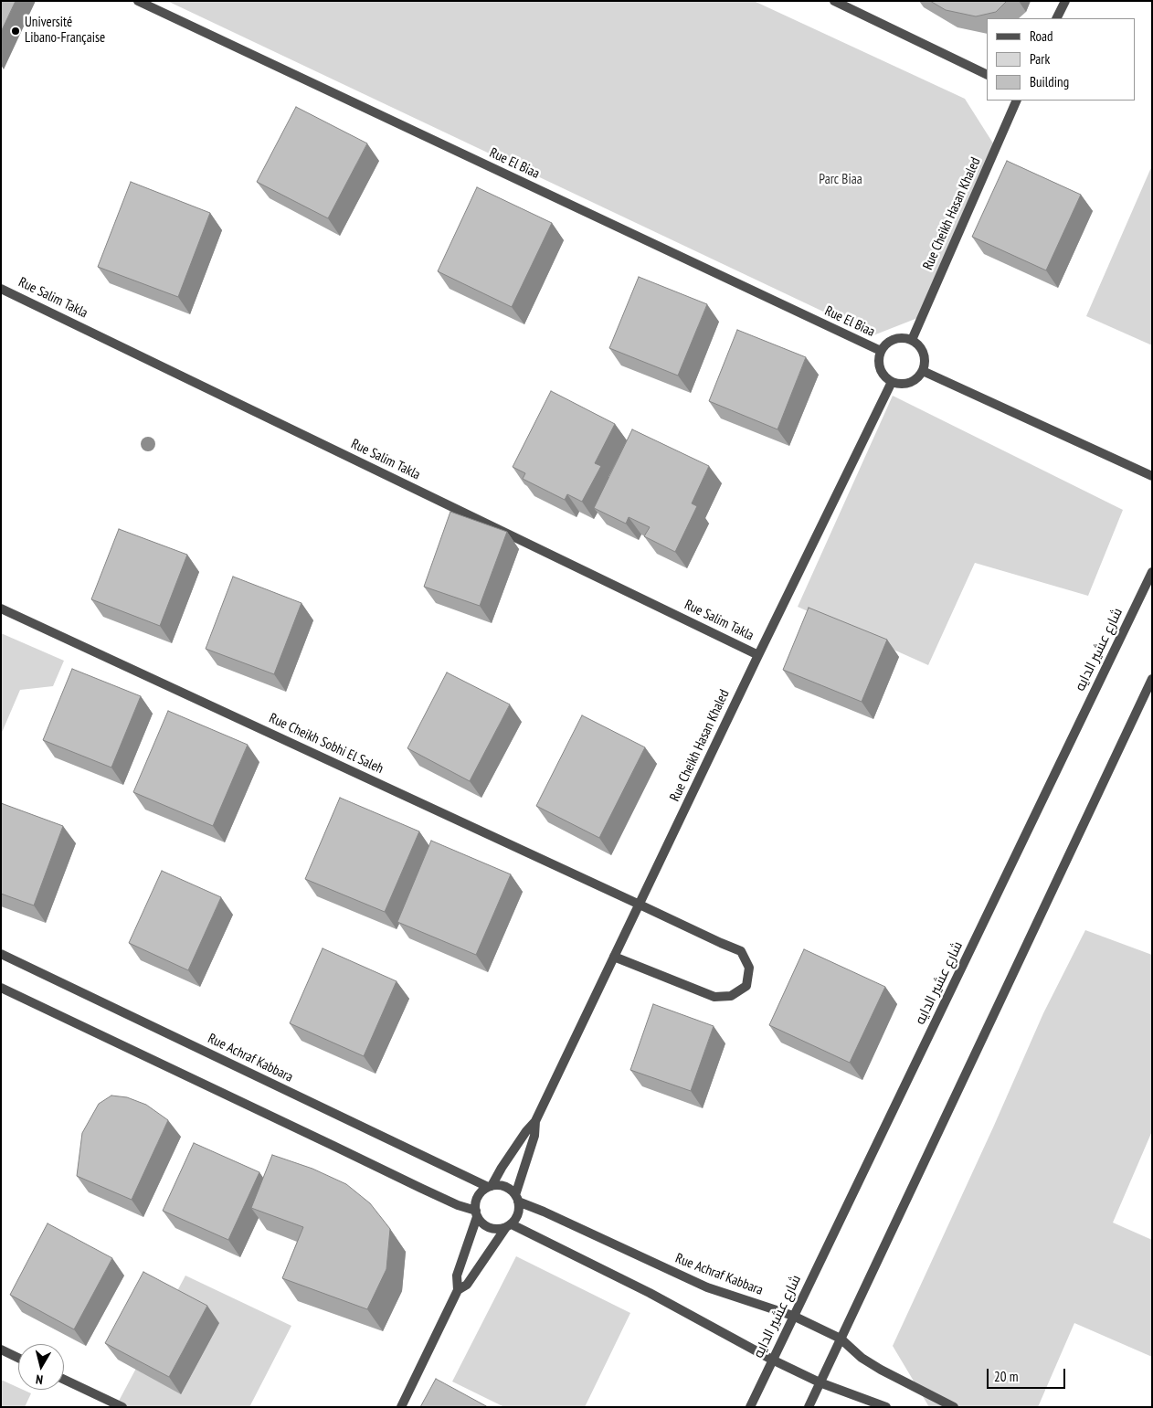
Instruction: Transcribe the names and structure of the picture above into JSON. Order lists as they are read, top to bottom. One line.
{"streets":{"street":["Rue El Biaa","Rue Cheikh Hasan Khaled","Rue Salim Takla","شارع عشير الدايه","Rue Cheikh Sobhi El Saleh","Rue Achraf Kabbara"]},"crossings":[["Rue El Biaa","Rue Cheikh Hasan Khaled"],["Rue Cheikh Hasan Khaled","Rue Salim Takla"],["Rue Cheikh Hasan Khaled","Rue Cheikh Sobhi El Saleh"],["Rue Cheikh Hasan Khaled","Rue Achraf Kabbara"],["شارع عشير الدايه","Rue Achraf Kabbara"]],"parks":["Parc Biaa"],"places":["Université Libano-Française"],"legend":["Road","Park","Building"],"scale_bar":"20 m","north":"bottom"}
